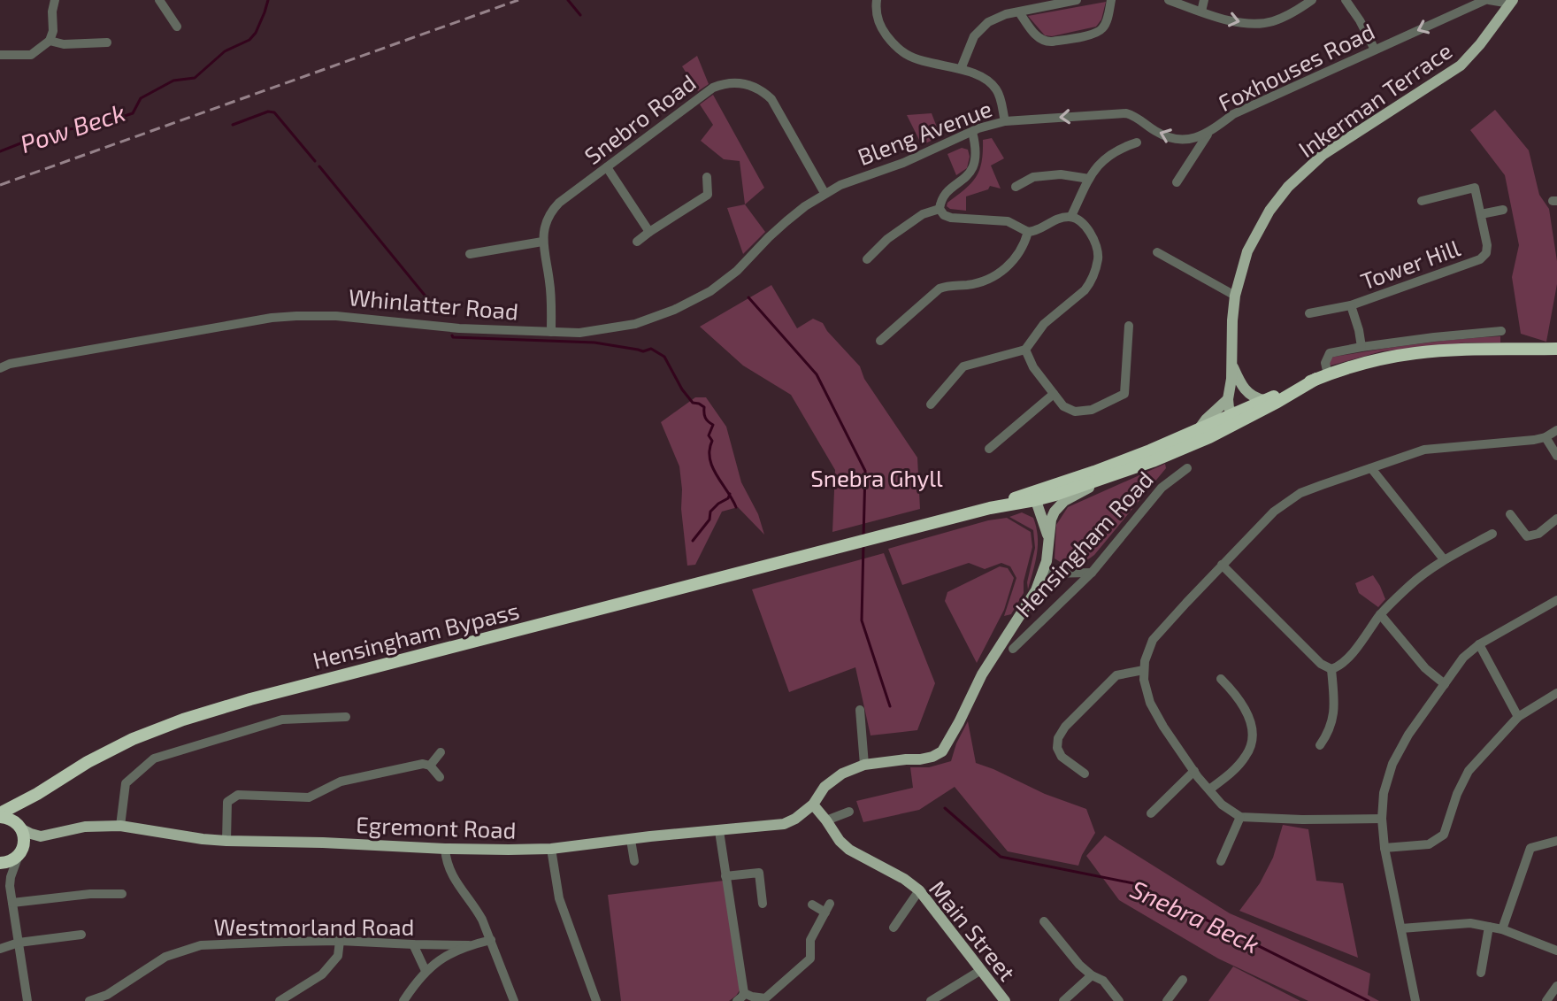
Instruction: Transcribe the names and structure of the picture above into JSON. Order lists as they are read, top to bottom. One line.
{"streets":{"highway":["Hensingham Road","Hensingham Bypass"],"main road":["Inkerman Terrace","Egremont Road","Main Street"],"street":["Foxhouses Road","Snebro Road","Bleng Avenue","Tower Hill","Whinlatter Road","Westmorland Road"]},"crossings":[["Foxhouses Road","Inkerman Terrace"],["Foxhouses Road","Bleng Avenue"],["Snebro Road","Bleng Avenue"],["Snebro Road","Whinlatter Road"],["Bleng Avenue","Whinlatter Road"],["Hensingham Road","Hensingham Bypass"],["Egremont Road","Main Street"]],"one_way":["Foxhouses Road"],"water":["Pow Beck","Snebra Beck"],"parks":["Snebra Ghyll"]}
